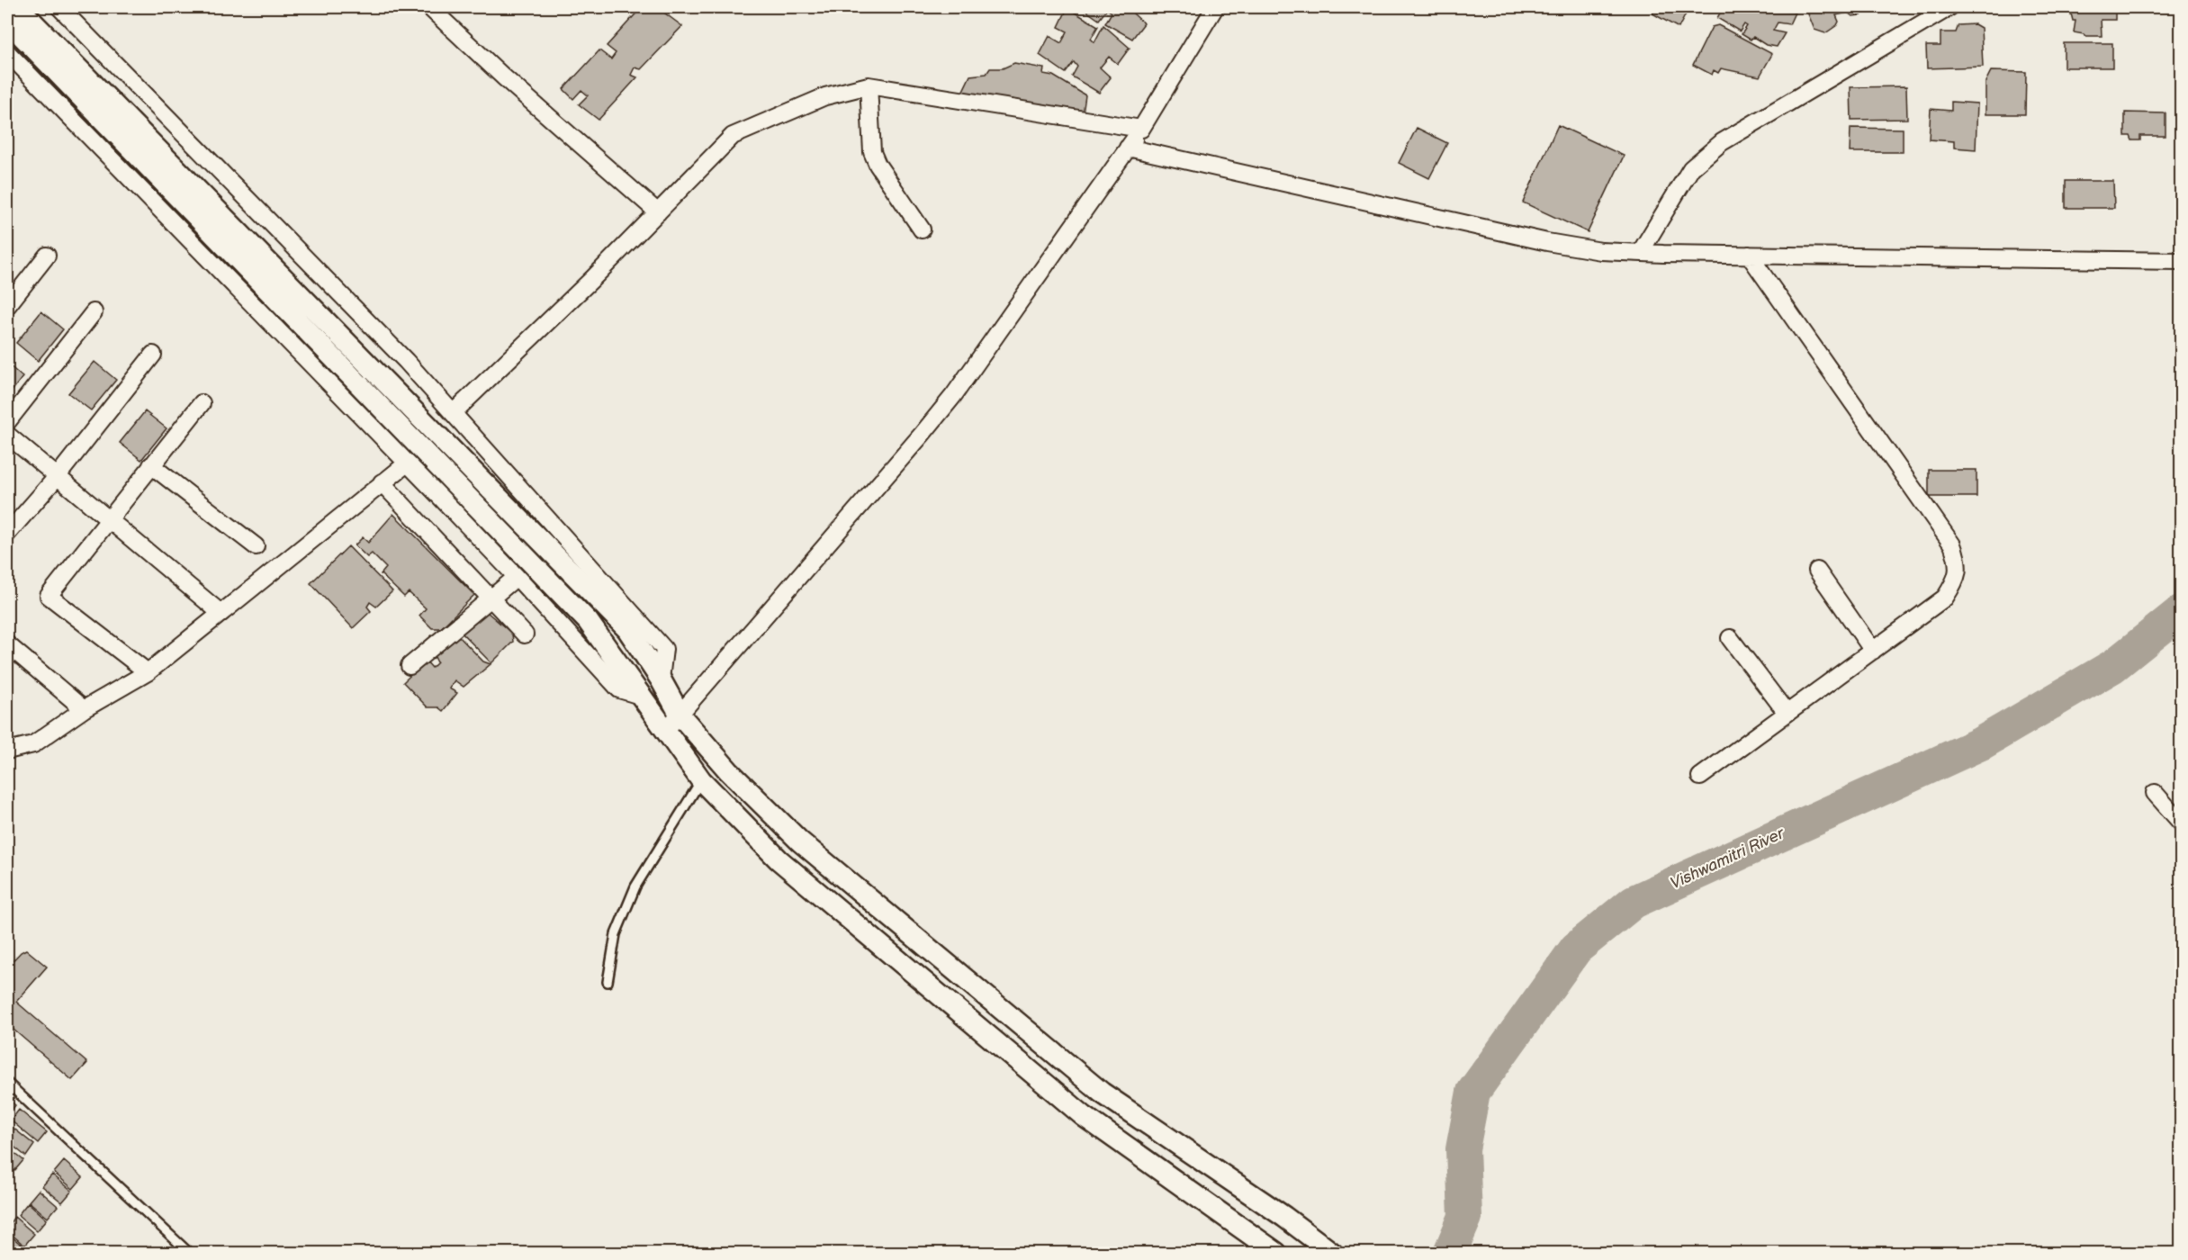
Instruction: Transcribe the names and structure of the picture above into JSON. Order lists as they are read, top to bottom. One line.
{"water":["Vishwamitri River"]}
